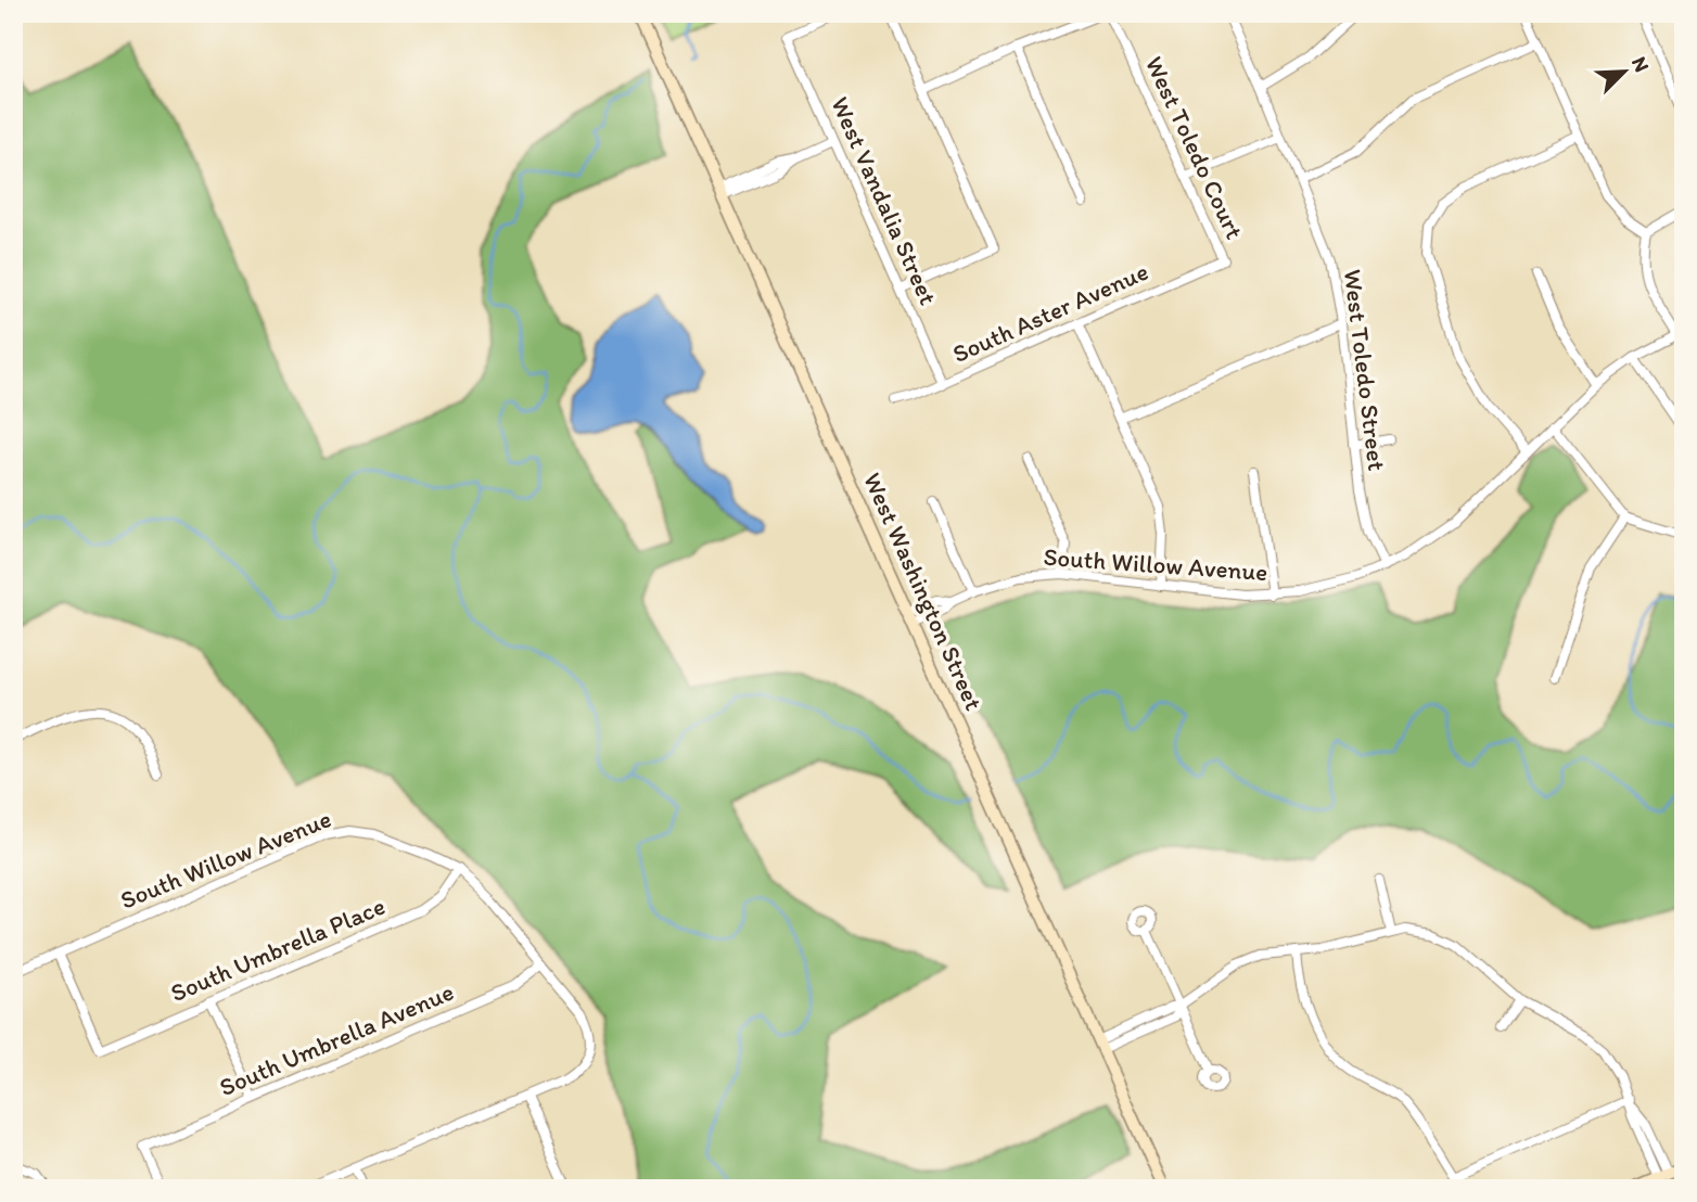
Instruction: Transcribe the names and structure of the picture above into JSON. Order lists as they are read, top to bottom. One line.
{"streets":{"main road":["West Washington Street"],"street":["West Toledo Court","West Vandalia Street","South Aster Avenue","West Toledo Street","South Willow Avenue","South Umbrella Place","South Umbrella Avenue"]},"crossings":[["West Toledo Court","South Aster Avenue"],["West Vandalia Street","South Aster Avenue"],["West Toledo Street","South Willow Avenue"],["South Willow Avenue","West Washington Street"],["South Willow Avenue","South Umbrella Place"],["South Willow Avenue","South Umbrella Avenue"]],"north":"top right"}
